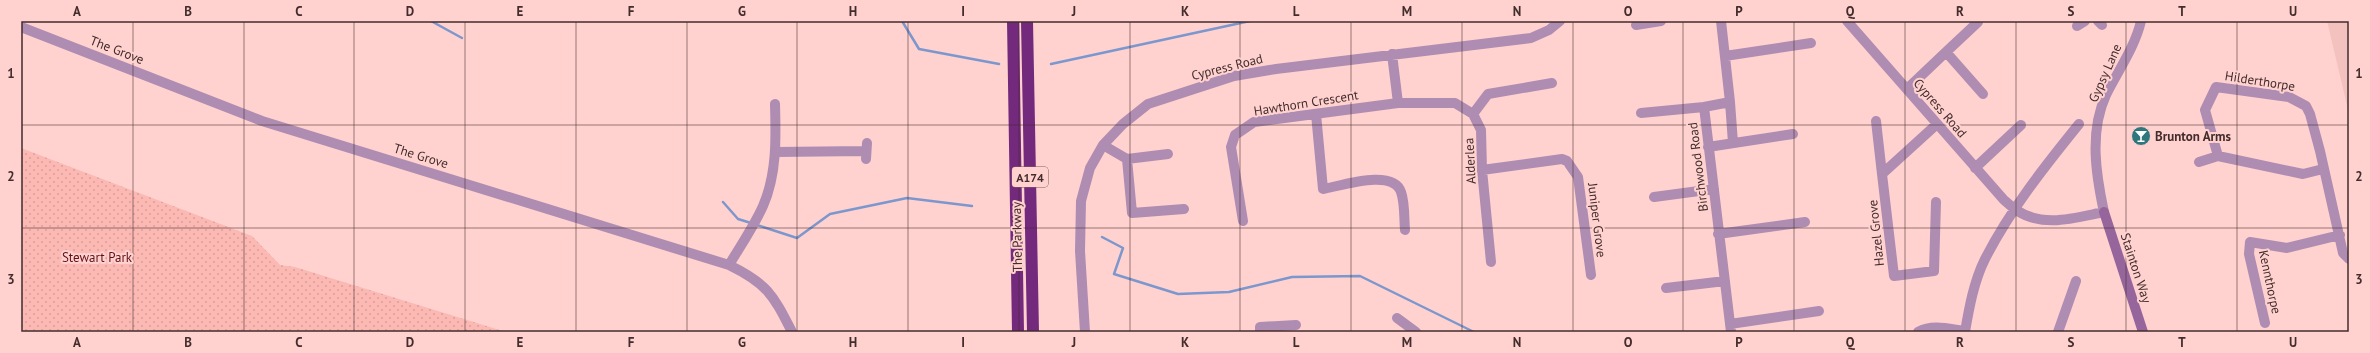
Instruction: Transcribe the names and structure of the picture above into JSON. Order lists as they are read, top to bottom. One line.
{"streets":{"highway":["A174","The Parkway"],"street":["The Grove","Cypress Road","Gypsy Lane","Hilderthorpe","Hawthorn Crescent","Alderlea","Birchwood Road","Juniper Grove","Hazel Grove","Stainton Way","Kennthorpe"]},"crossings":[["Gypsy Lane","Stainton Way"],["Hilderthorpe","Kennthorpe"],["Alderlea","Juniper Grove"]],"parks":["Stewart Park"],"places":{"bar":["Brunton Arms"]},"grid":{"columns":["A","B","C","D","E","F","G","H","I","J","K","L","M","N","O","P","Q","R","S","T","U"],"rows":["1","2","3"]}}
